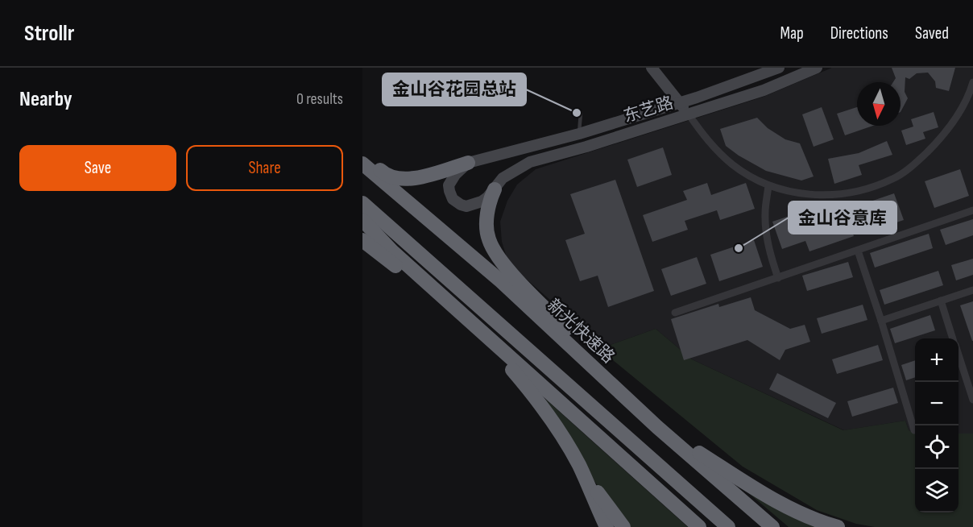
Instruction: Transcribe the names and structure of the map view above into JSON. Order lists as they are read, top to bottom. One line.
{"streets":{"highway":["新光快速路"],"street":["东艺路"]},"places":["金山谷花园总站","金山谷意库"],"north":"bottom","page":{"header":"Strollr","nav":["Map","Directions","Saved"],"heading":["Nearby","0 results"],"buttons":["Save","Share"],"map_buttons":["+","−"]}}
